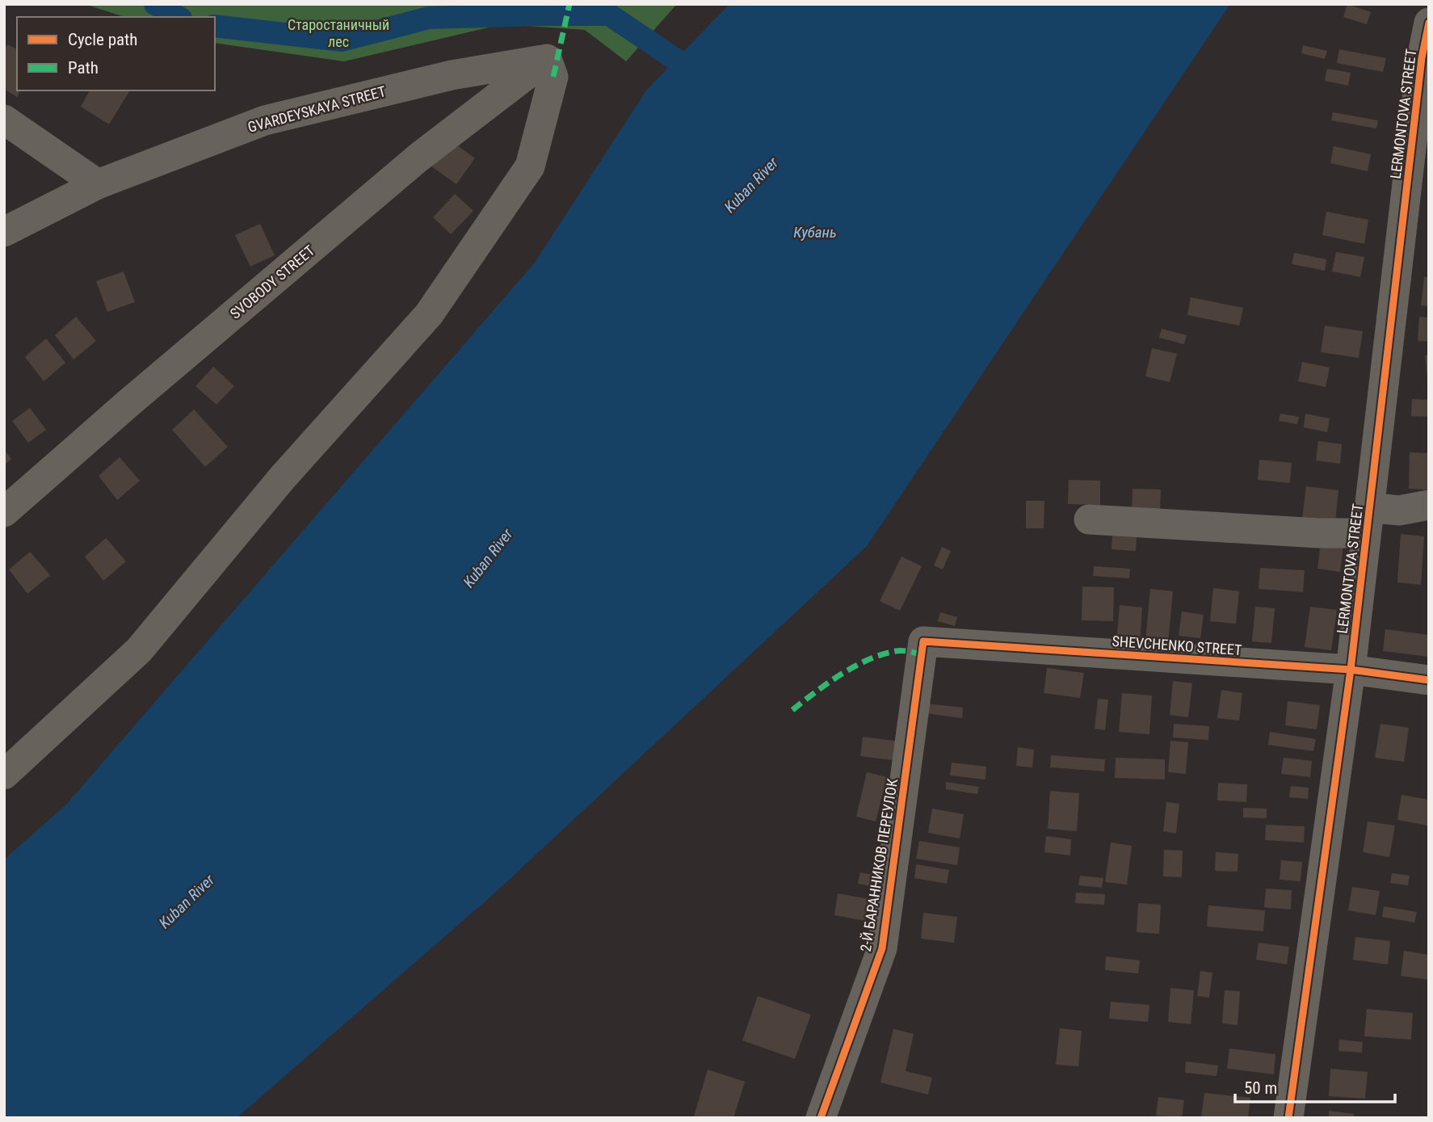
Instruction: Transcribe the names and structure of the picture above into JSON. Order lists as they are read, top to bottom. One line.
{"streets":{"street":["GVARDEYSKAYA STREET","LERMONTOVA STREET","SVOBODY STREET","SHEVCHENKO STREET","2-Й БАРАННИКОВ ПЕРЕУЛОК"]},"crossings":[["GVARDEYSKAYA STREET","SVOBODY STREET"],["LERMONTOVA STREET","SHEVCHENKO STREET"],["SHEVCHENKO STREET","2-Й БАРАННИКОВ ПЕРЕУЛОК"]],"water":["Kuban River","Кубань"],"parks":["Старостаничный лес"],"legend":["Cycle path","Path"],"scale_bar":"50 m"}
